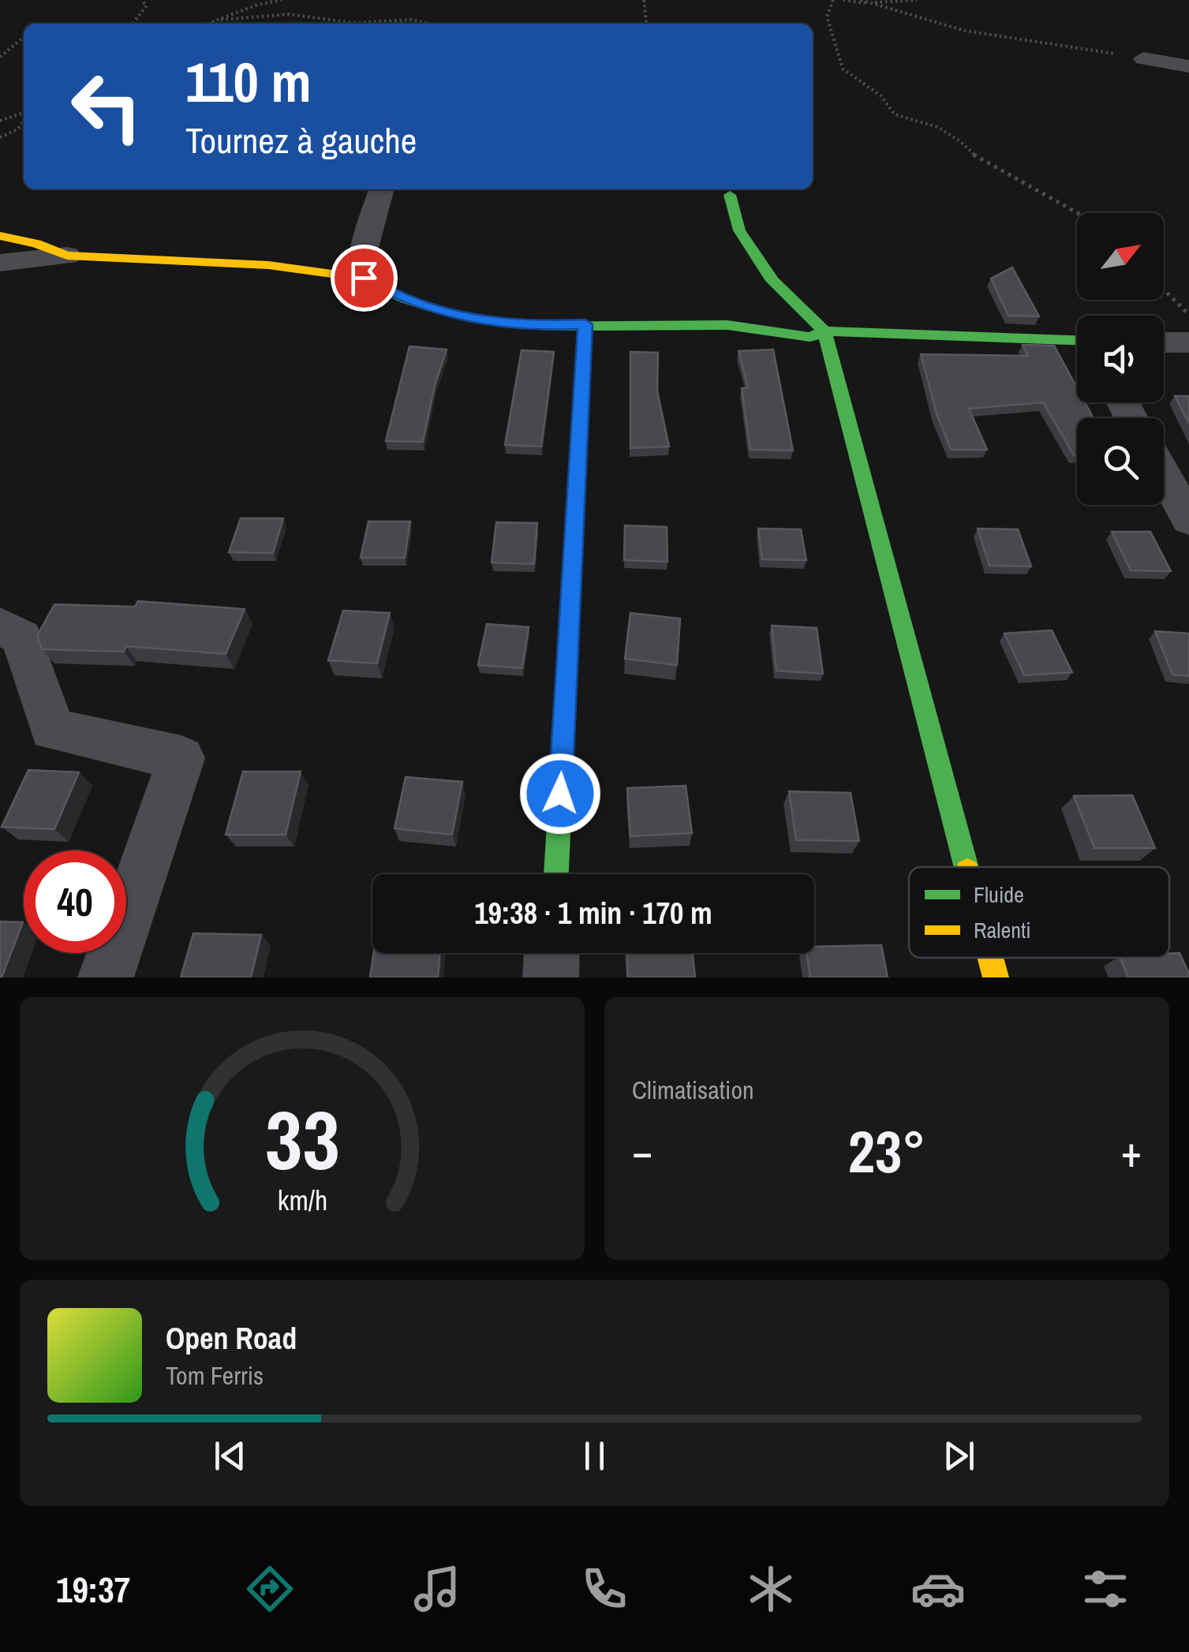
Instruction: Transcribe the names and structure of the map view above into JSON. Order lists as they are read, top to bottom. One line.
{"legend":["Fluide","Ralenti"],"north":"top right","page":{"turn":["110 m","Tournez à gauche"],"limit":"40","trip":"19:38 · 1 min · 170 m","tile":"Climatisation","heat":["−","23°","+"],"song":["Open Road","Tom Ferris"],"tabs":"19:37","gauge":["33","km/h"]}}
